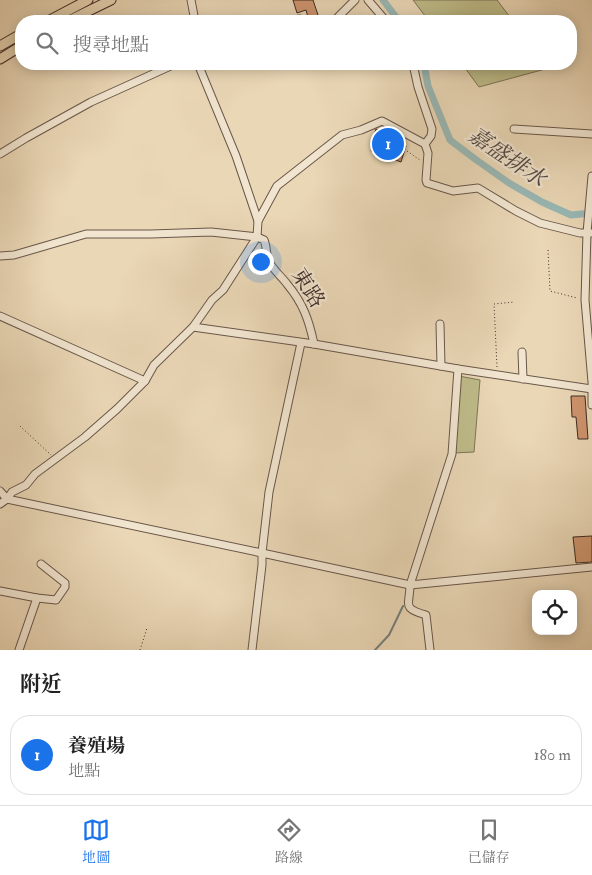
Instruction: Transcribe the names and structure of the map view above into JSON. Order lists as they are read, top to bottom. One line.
{"streets":{"lane":["東路"]},"water":["嘉盛排水"],"page":{"search":"搜尋地點","pins":"1","heading":"附近","list":[{"mark":"1","name":"養殖場","note":"地點","value":"180 m"}],"nav":["地圖","路線","已儲存"]}}
